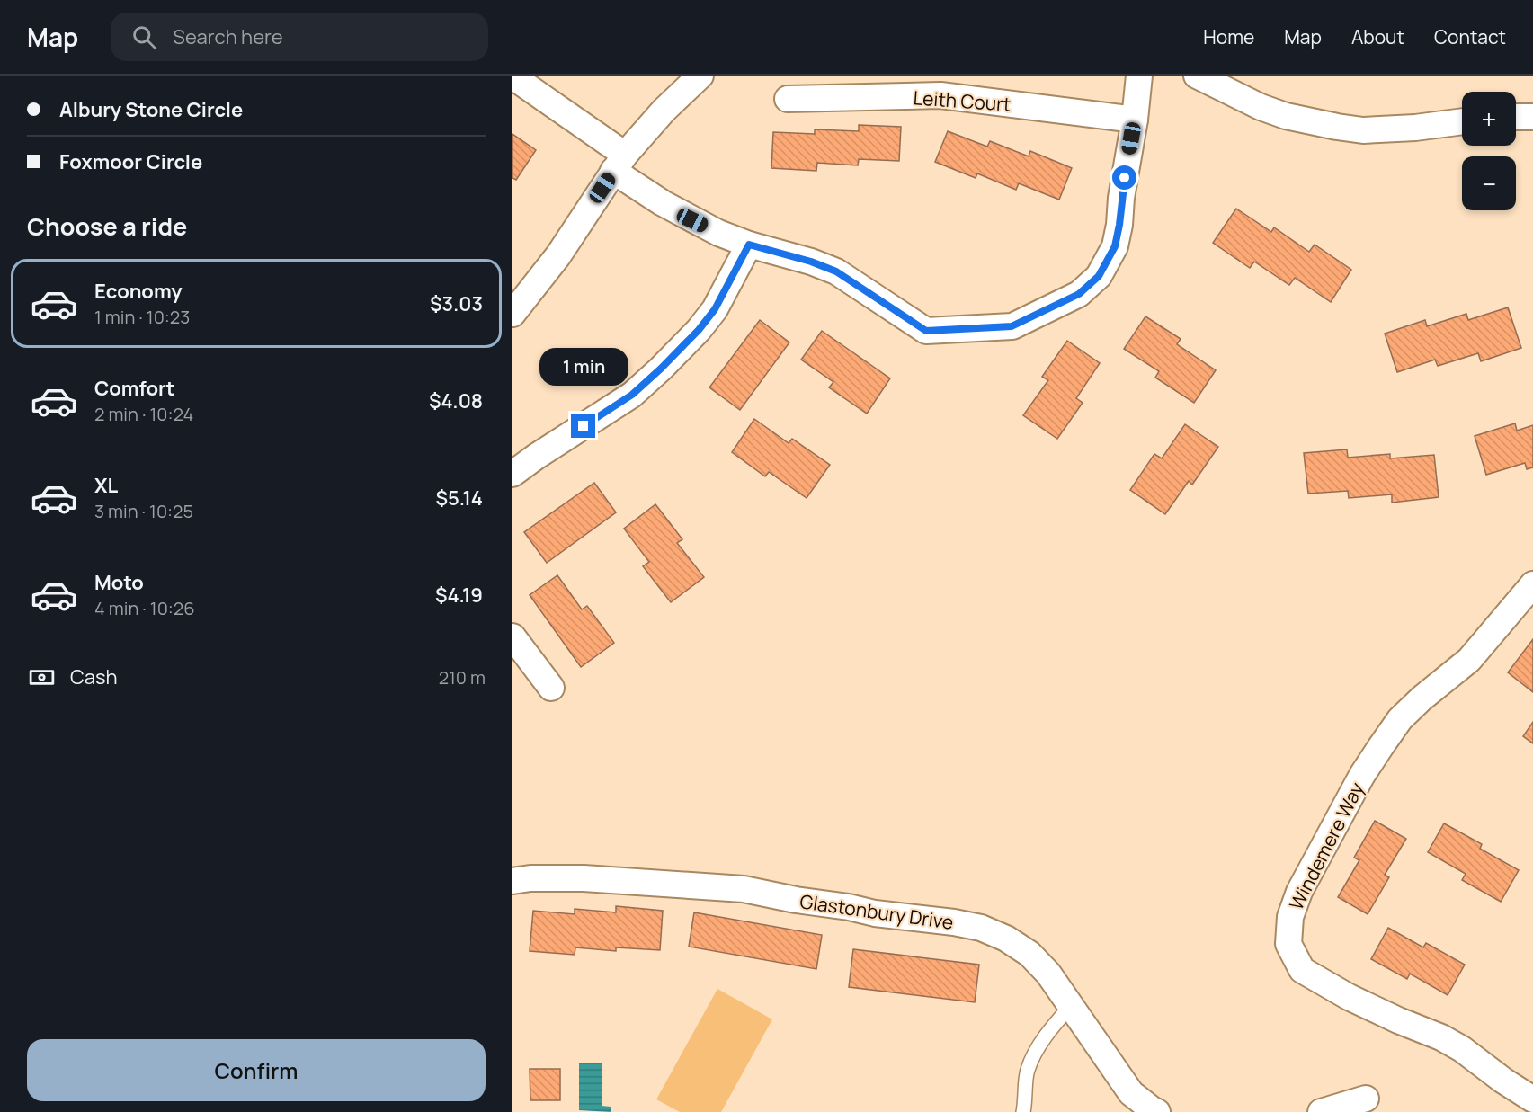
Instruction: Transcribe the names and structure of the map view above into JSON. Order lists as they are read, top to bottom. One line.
{"streets":{"street":["Leith Court","Windemere Way","Glastonbury Drive"]},"page":{"header":"Map","search":"Search here","nav":["Home","Map","About","Contact"],"banner":["Albury Stone Circle","Foxmoor Circle"],"map_buttons":["+","−"],"heading":"Choose a ride","list":[{"name":"Economy","note":"1 min · 10:23","value":"$3.03"},{"name":"Comfort","note":"2 min · 10:24","value":"$4.08"},{"name":"XL","note":"3 min · 10:25","value":"$5.14"},{"name":"Moto","note":"4 min · 10:26","value":"$4.19"}],"bubble":"1 min","pay":["Cash","210 m"],"buttons":"Confirm"}}
